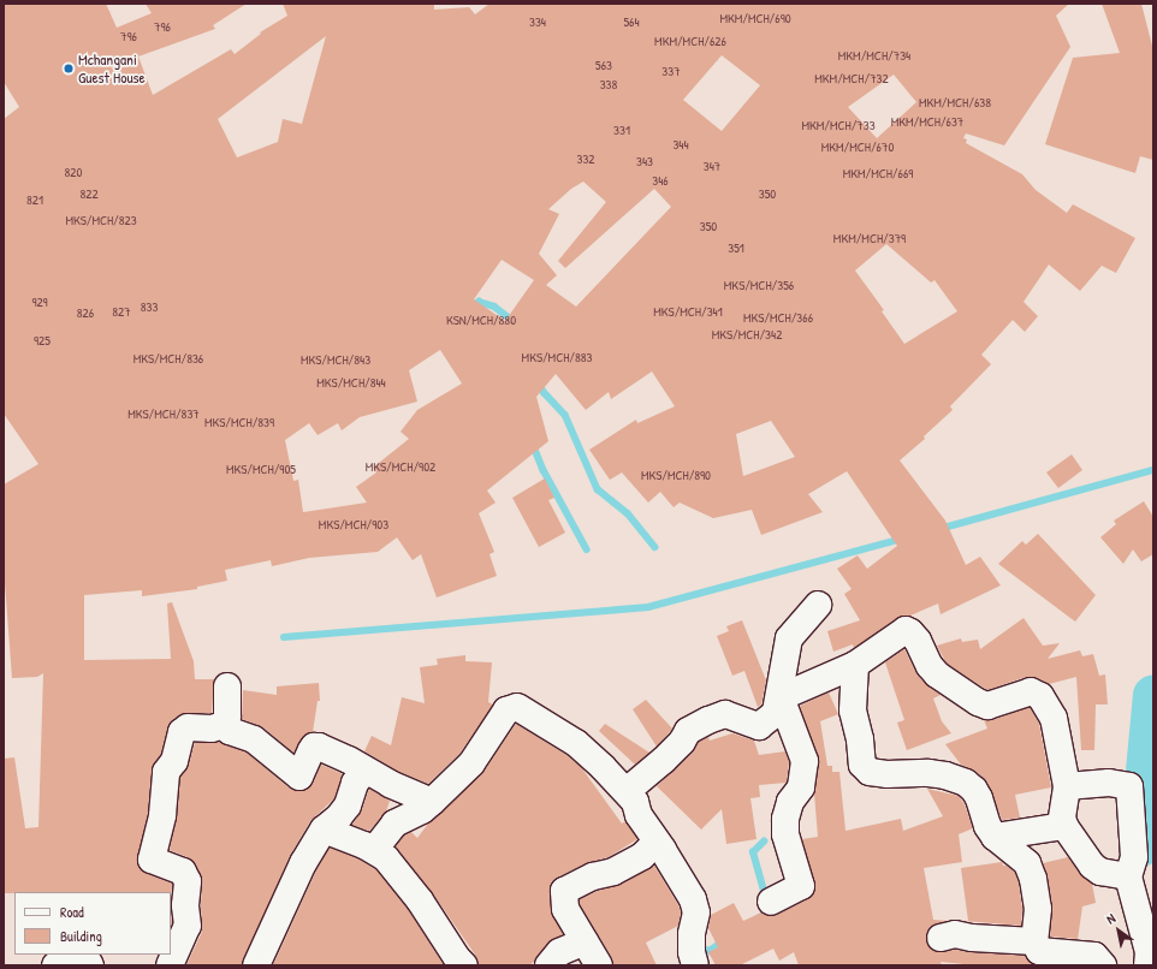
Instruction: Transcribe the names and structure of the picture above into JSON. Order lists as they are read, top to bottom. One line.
{"places":["Mchangani Guest House"],"house_numbers":["MKM/MCH/690","334","564","796","796","MKM/MCH/626","MKM/MCH/734","563","337","MKM/MCH/732","338","MKM/MCH/638","MKM/MCH/637","MKM/MCH/733","331","344","MKM/MCH/670","332","343","347","820","MKM/MCH/669","346","822","350","821","MKS/MCH/823","350","MKM/MCH/379","351","MKS/MCH/356","929","833","827","MKS/MCH/341","826","MKS/MCH/366","KSN/MCH/880","MKS/MCH/342","925","MKS/MCH/883","MKS/MCH/836","MKS/MCH/843","MKS/MCH/844","MKS/MCH/837","MKS/MCH/839","MKS/MCH/902","MKS/MCH/905","MKS/MCH/890","MKS/MCH/903"],"legend":["Road","Building"],"north":"top left"}
